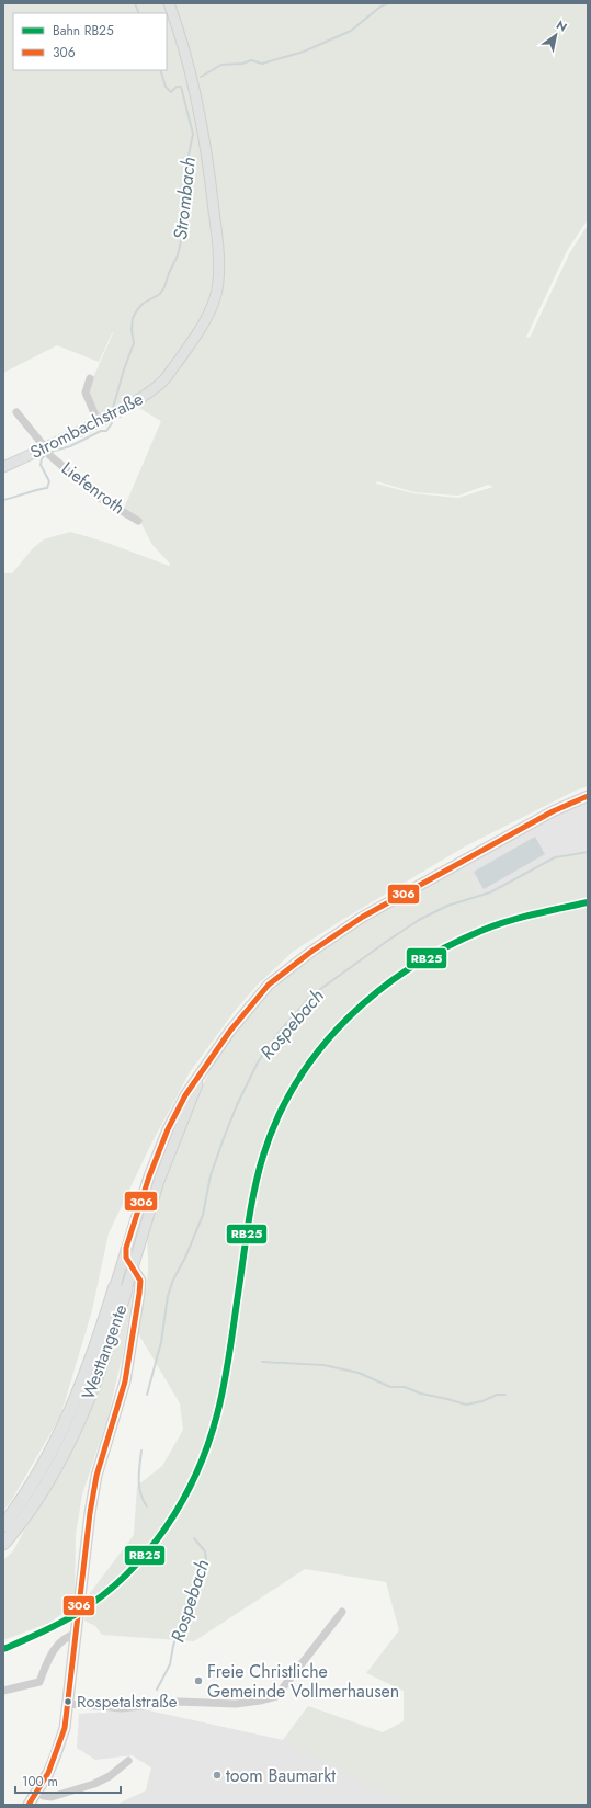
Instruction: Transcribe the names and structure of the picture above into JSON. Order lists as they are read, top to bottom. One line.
{"streets":{"highway":["Westtangente"],"main road":["Strombachstraße"],"street":["Liefenroth"]},"crossings":[["Strombachstraße","Liefenroth"]],"water":["Strombach","Rospebach"],"places":["Freie Christliche Gemeinde Vollmerhausen","Rospetalstraße","toom Baumarkt"],"lines":["transit line 306","rail line RB25"],"legend":["Bahn RB25","306"],"scale_bar":"100 m","north":"top right"}
